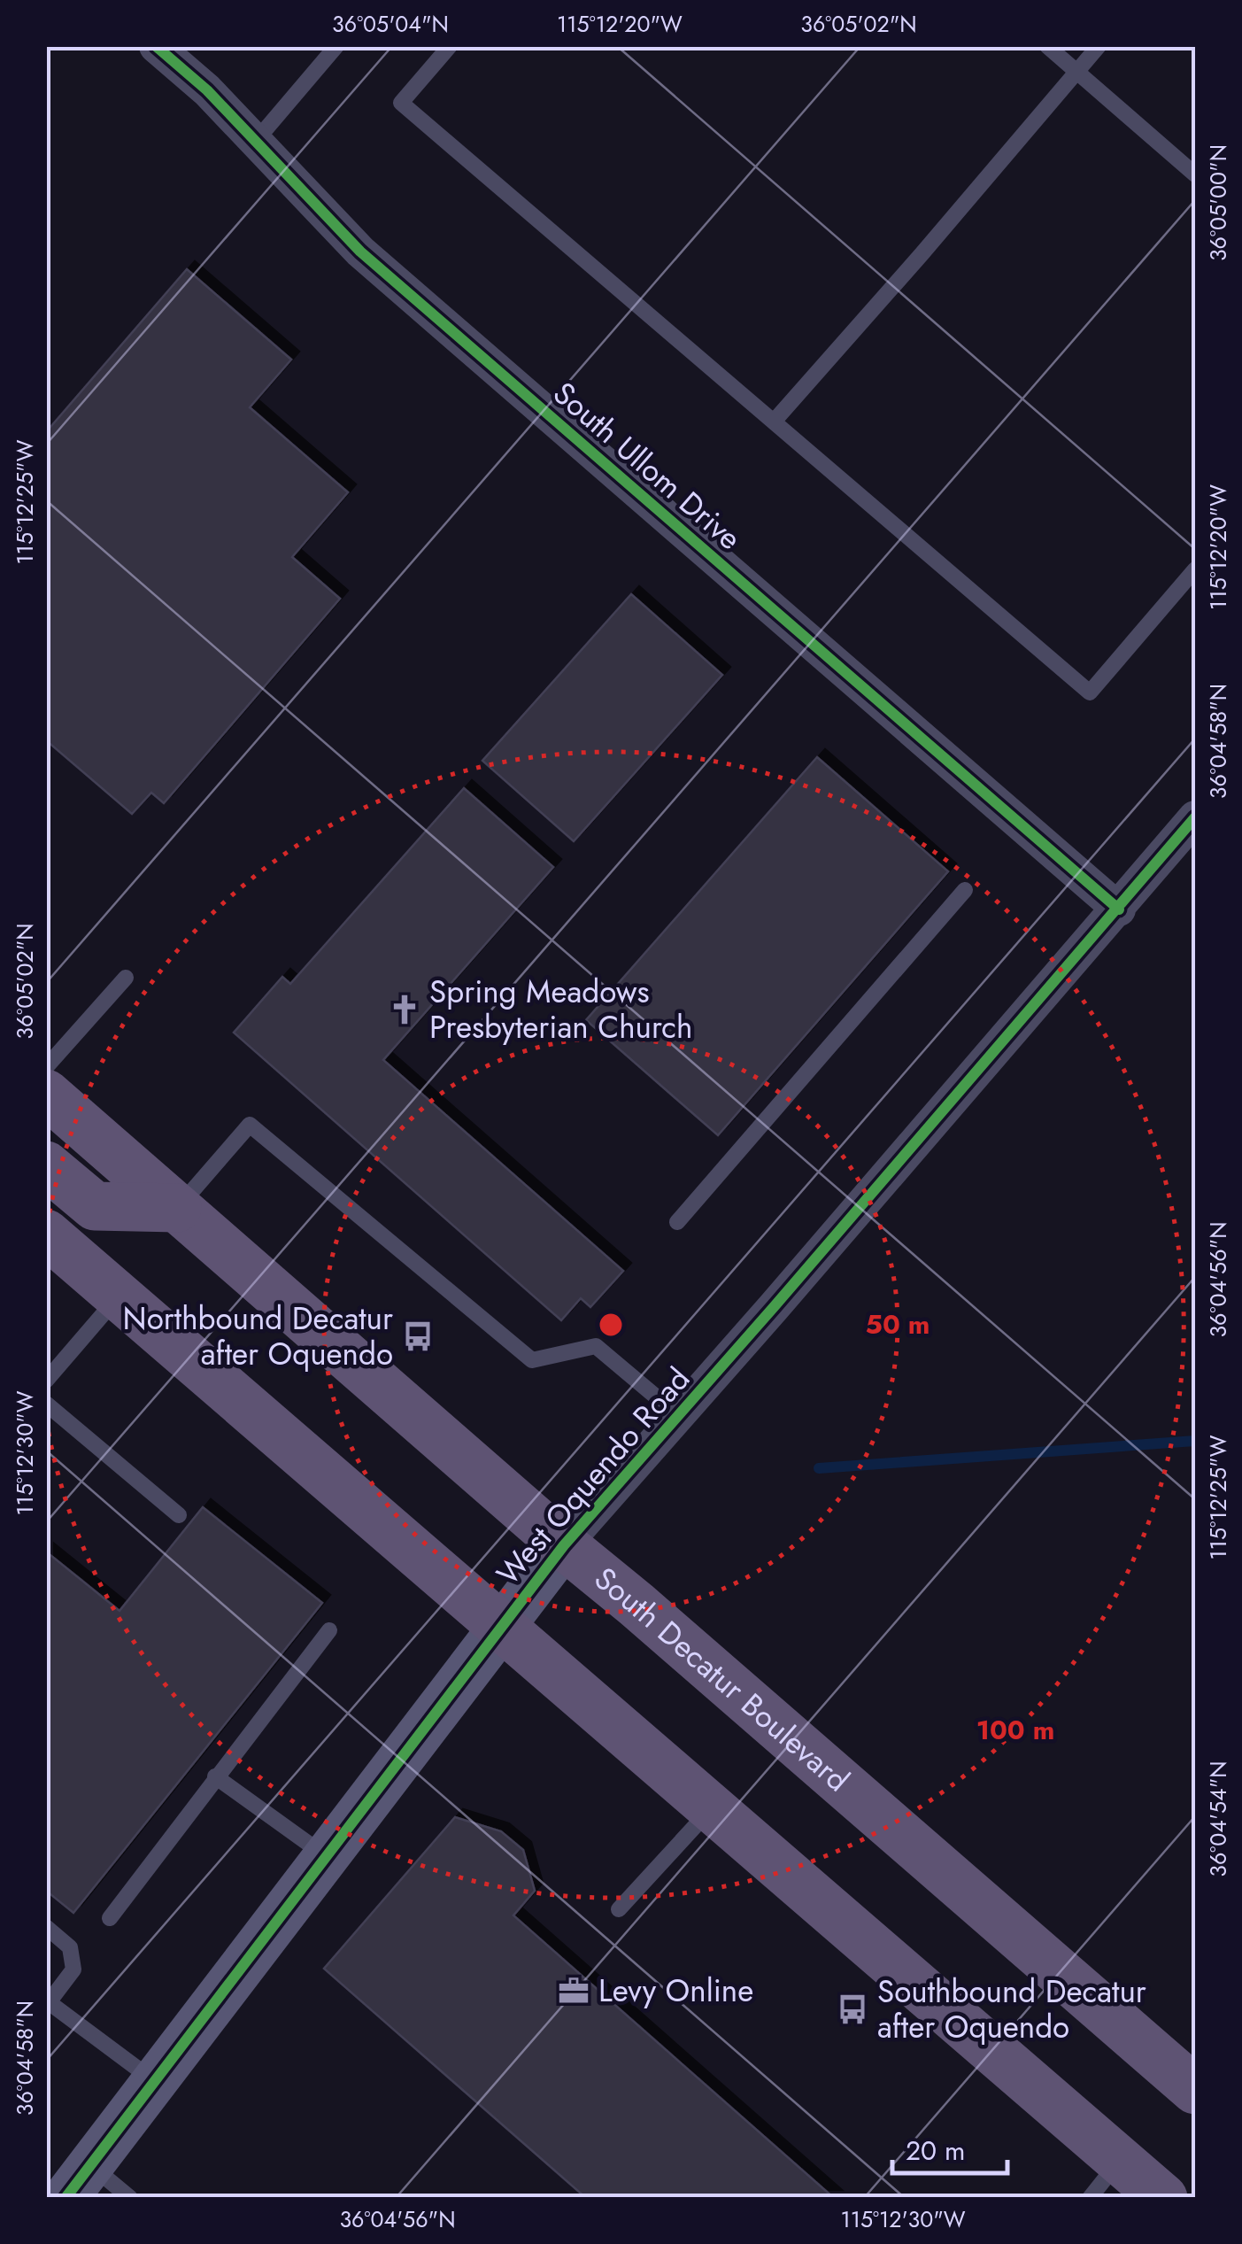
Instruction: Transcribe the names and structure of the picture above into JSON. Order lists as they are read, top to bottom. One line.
{"streets":{"main road":["South Decatur Boulevard"],"street":["South Ullom Drive","West Oquendo Road"]},"crossings":[["South Ullom Drive","West Oquendo Road"],["West Oquendo Road","South Decatur Boulevard"]],"places":{"church":["Spring Meadows Presbyterian Church"],"bus stop":["Northbound Decatur after Oquendo","Southbound Decatur after Oquendo"],"office":["Levy Online"]},"scale_bar":"20 m","coordinates":["36°05'04\"N","115°12'20\"W","36°05'02\"N","36°05'00\"N","115°12'25\"W","36°04'58\"N","36°04'56\"N","115°12'30\"W","36°04'54\"N"],"rings":["50 m","100 m"]}
